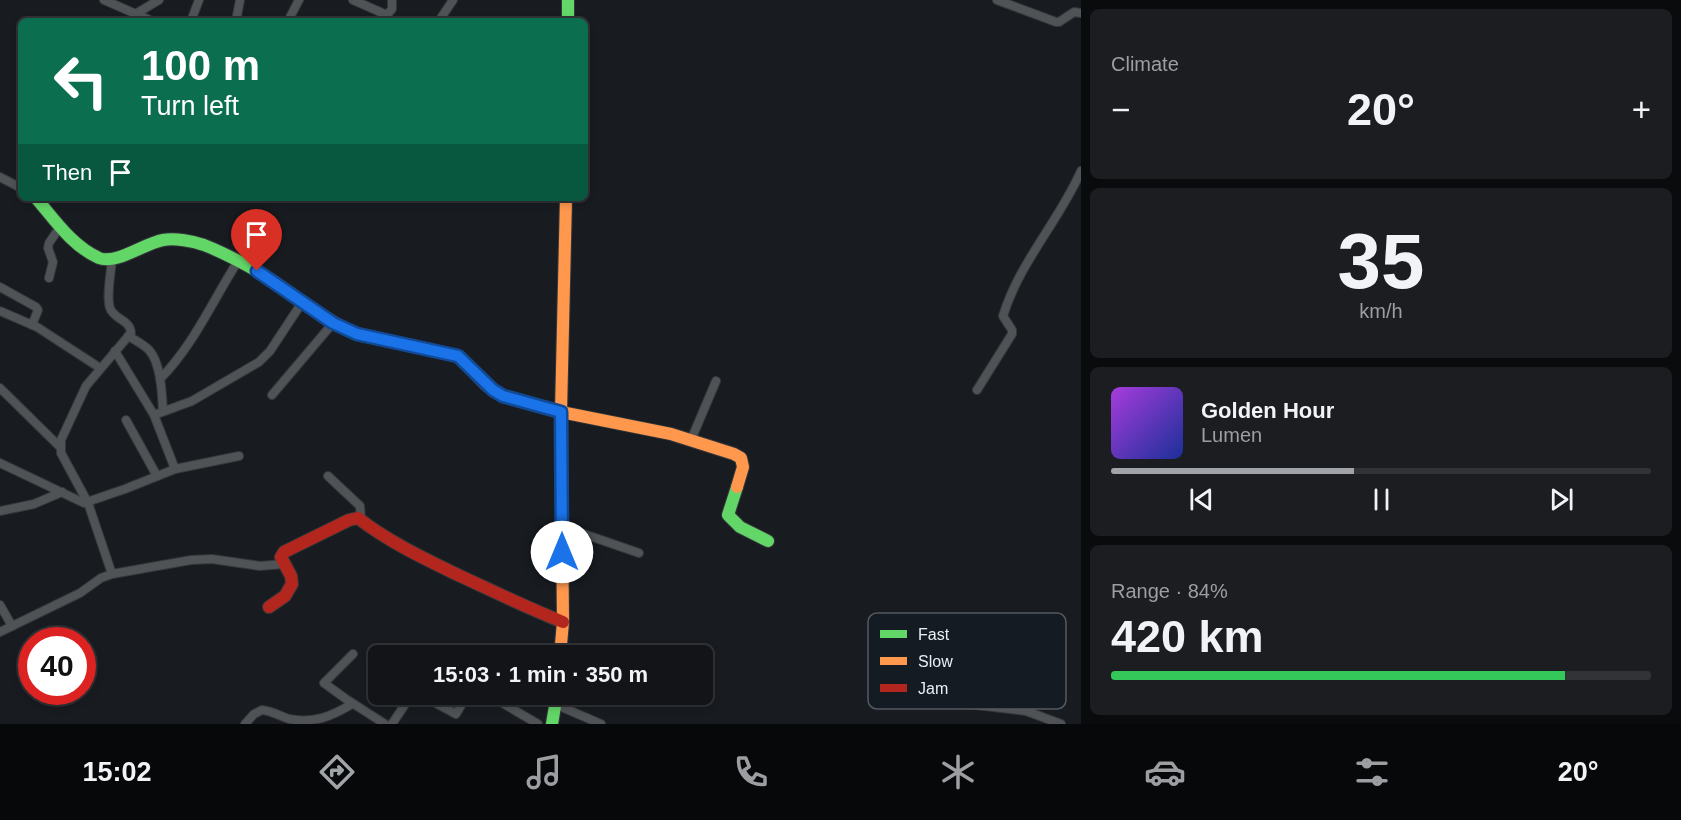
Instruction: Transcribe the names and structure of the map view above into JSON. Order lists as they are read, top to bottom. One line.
{"legend":["Fast","Slow","Jam"],"page":{"tile":["Climate",["35","km/h"],["Range · 84%","420 km"]],"turn":["100 m","Turn left"],"heat":["−","20°","+"],"then":"Then","song":["Golden Hour","Lumen"],"limit":"40","trip":"15:03 · 1 min · 350 m","tabs":["15:02","20°"]}}
